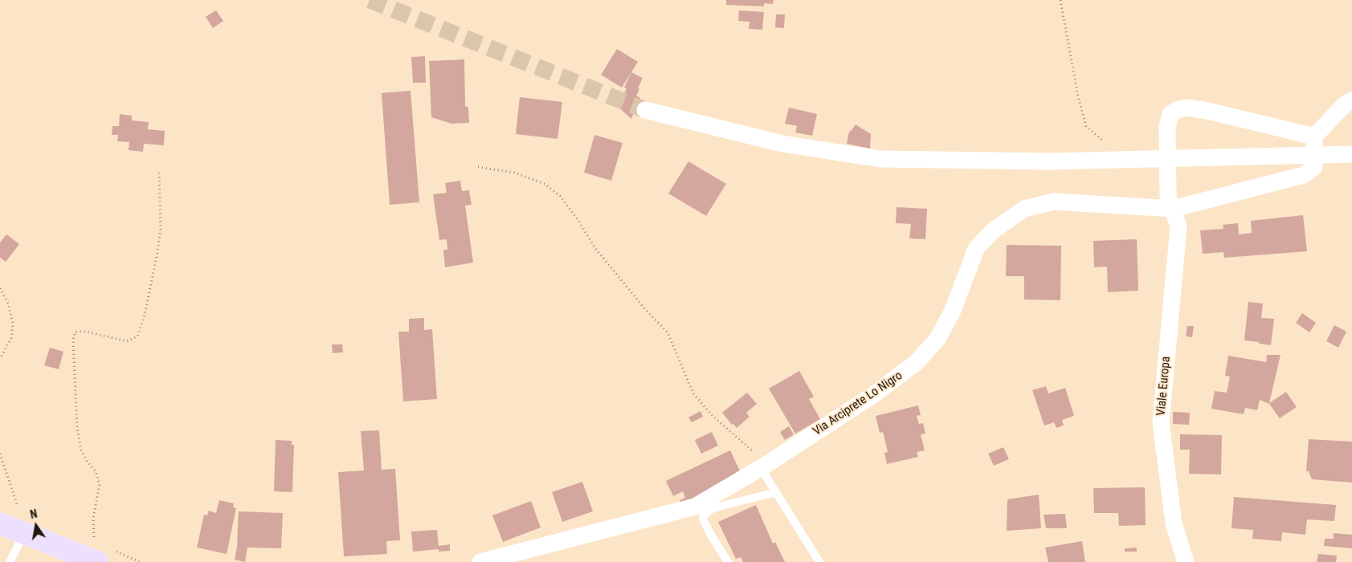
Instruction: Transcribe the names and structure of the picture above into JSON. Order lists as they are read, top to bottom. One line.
{"streets":{"street":["Viale Europa","Via Arciprete Lo Nigro"]},"crossings":[["Viale Europa","Via Arciprete Lo Nigro"]],"north":"top"}
